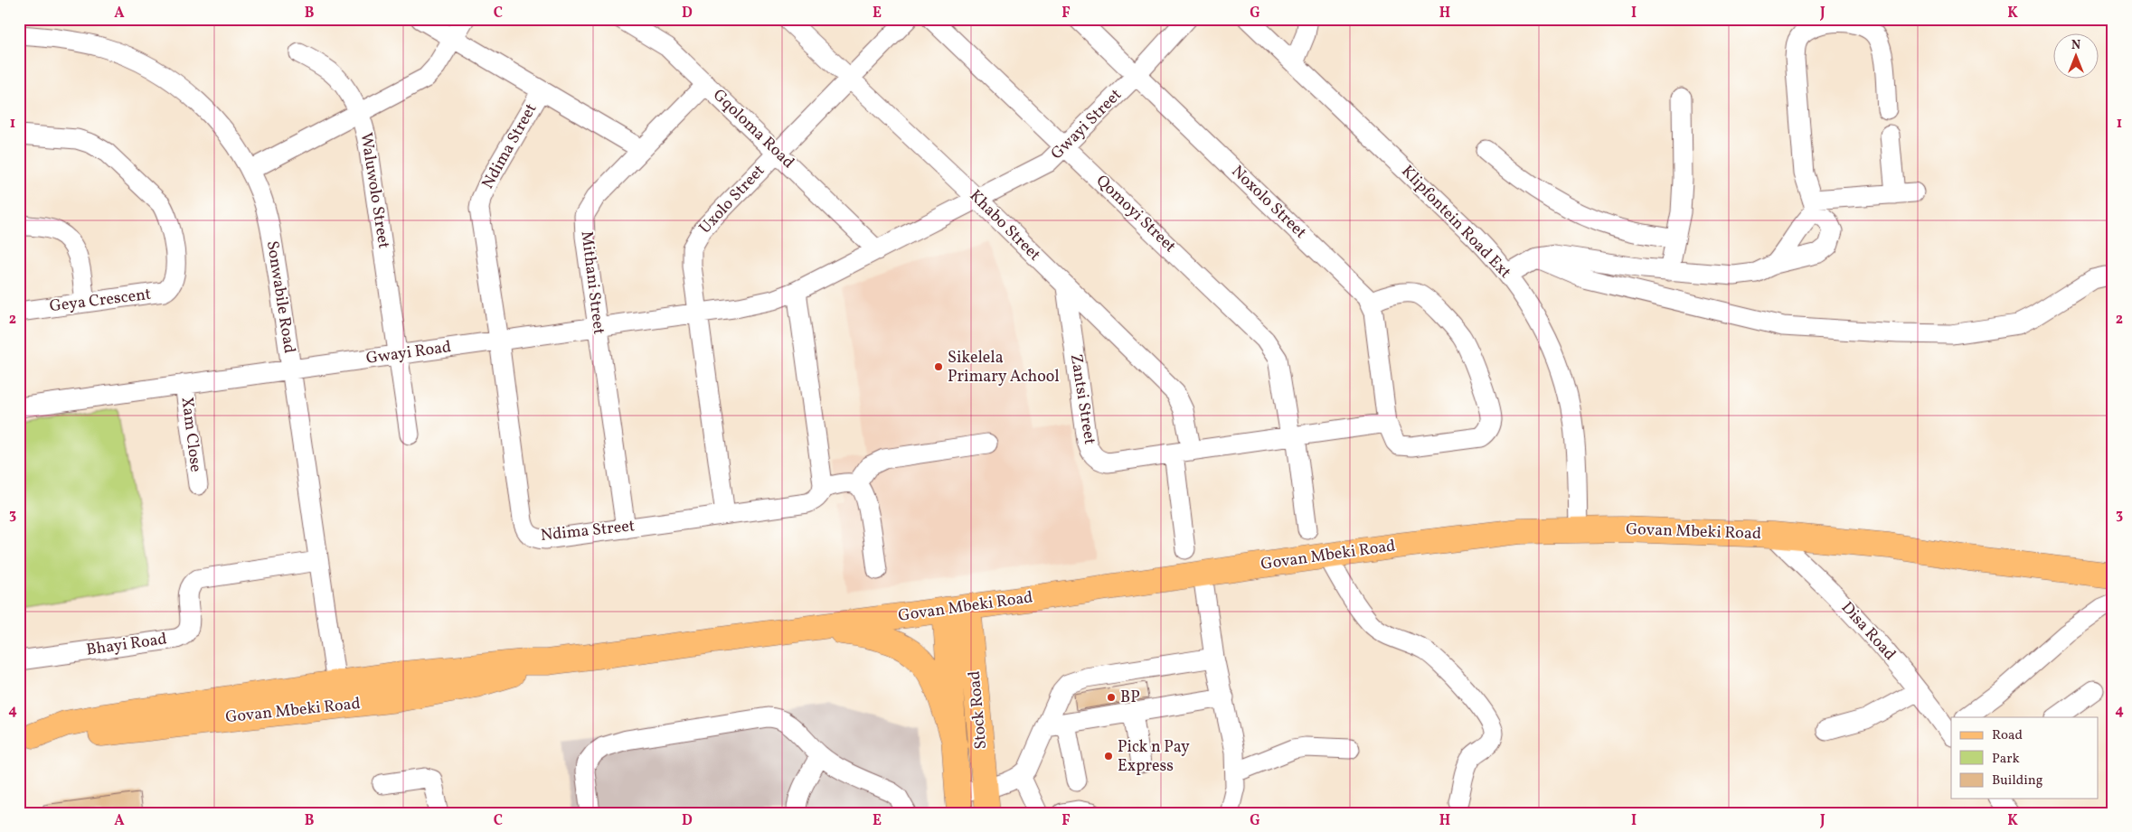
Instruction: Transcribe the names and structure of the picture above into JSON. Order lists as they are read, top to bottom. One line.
{"streets":{"main road":["Govan Mbeki Road","Stock Road"],"street":["Gwayi Street","Gqoloma Road","Ndima Street","Waluwolo Street","Uxolo Street","Noxolo Street","Qomoyi Street","Klipfontein Road Ext","Khabo Street","Mithani Street","Sonwabile Road","Geya Crescent","Gwayi Road","Zantsi Street","Xam Close","Disa Road","Bhayi Road"]},"crossings":[["Gwayi Street","Gqoloma Road"],["Gwayi Street","Noxolo Street"],["Gwayi Street","Qomoyi Street"],["Gwayi Street","Khabo Street"],["Gwayi Street","Gwayi Road"],["Gqoloma Road","Uxolo Street"],["Gqoloma Road","Mithani Street"],["Ndima Street","Uxolo Street"],["Ndima Street","Mithani Street"],["Ndima Street","Gwayi Road"],["Waluwolo Street","Gwayi Road"],["Uxolo Street","Khabo Street"],["Uxolo Street","Gwayi Road"],["Qomoyi Street","Zantsi Street"],["Klipfontein Road Ext","Govan Mbeki Road"],["Khabo Street","Zantsi Street"],["Mithani Street","Gwayi Road"],["Sonwabile Road","Gwayi Road"],["Sonwabile Road","Govan Mbeki Road"],["Sonwabile Road","Bhayi Road"],["Gwayi Road","Xam Close"],["Govan Mbeki Road","Disa Road"],["Govan Mbeki Road","Stock Road"]],"places":["Sikelela Primary Achool","BP","Pick n Pay Express"],"legend":["Road","Park","Building"],"north":"top","grid":{"columns":["A","B","C","D","E","F","G","H","I","J","K"],"rows":["1","2","3","4"]}}
